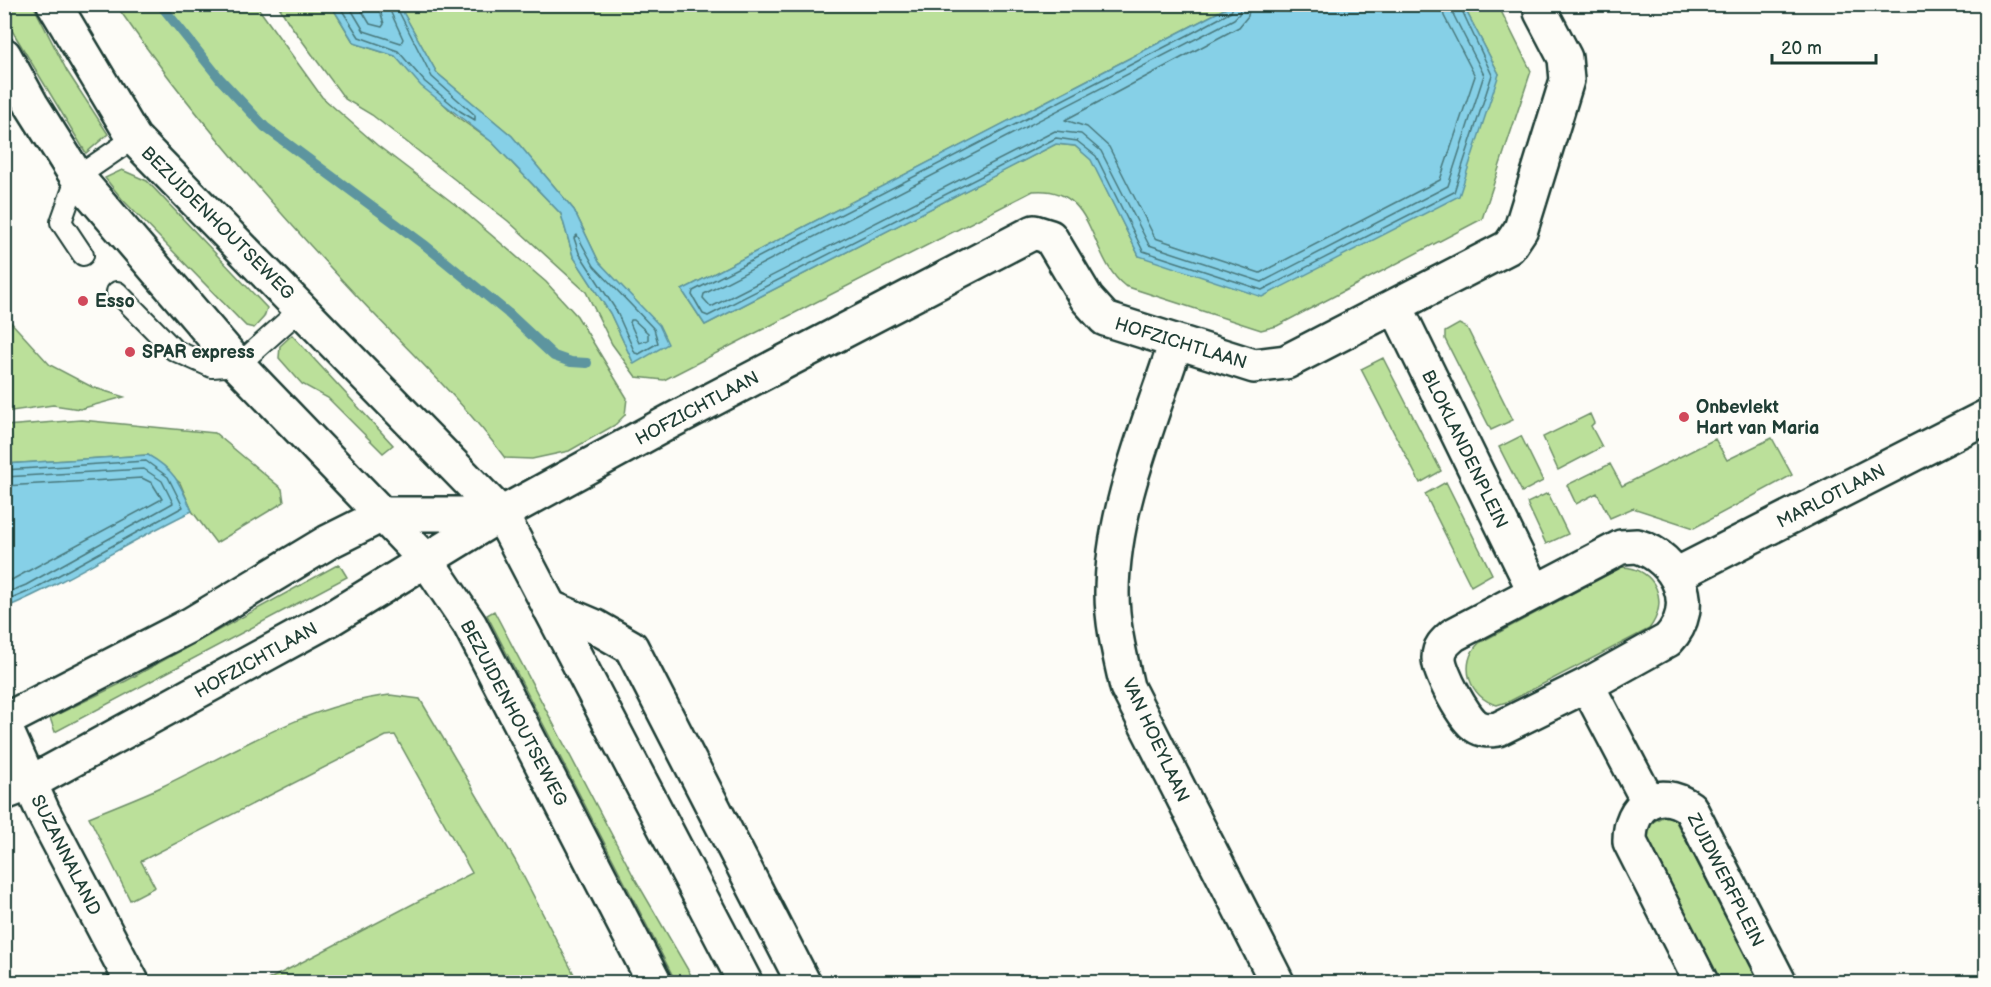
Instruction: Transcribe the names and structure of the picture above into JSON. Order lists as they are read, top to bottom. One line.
{"streets":{"street":["BEZUIDENHOUTSEWEG","HOFZICHTLAAN","BLOKLANDENPLEIN","MARLOTLAAN","VAN HOEYLAAN","SUZANNALAND","ZUIDWERFPLEIN"]},"crossings":[["BEZUIDENHOUTSEWEG","HOFZICHTLAAN"],["HOFZICHTLAAN","BLOKLANDENPLEIN"],["HOFZICHTLAAN","VAN HOEYLAAN"],["HOFZICHTLAAN","SUZANNALAND"]],"places":["Esso","SPAR express","Onbevlekt Hart van Maria"],"scale_bar":"20 m"}
